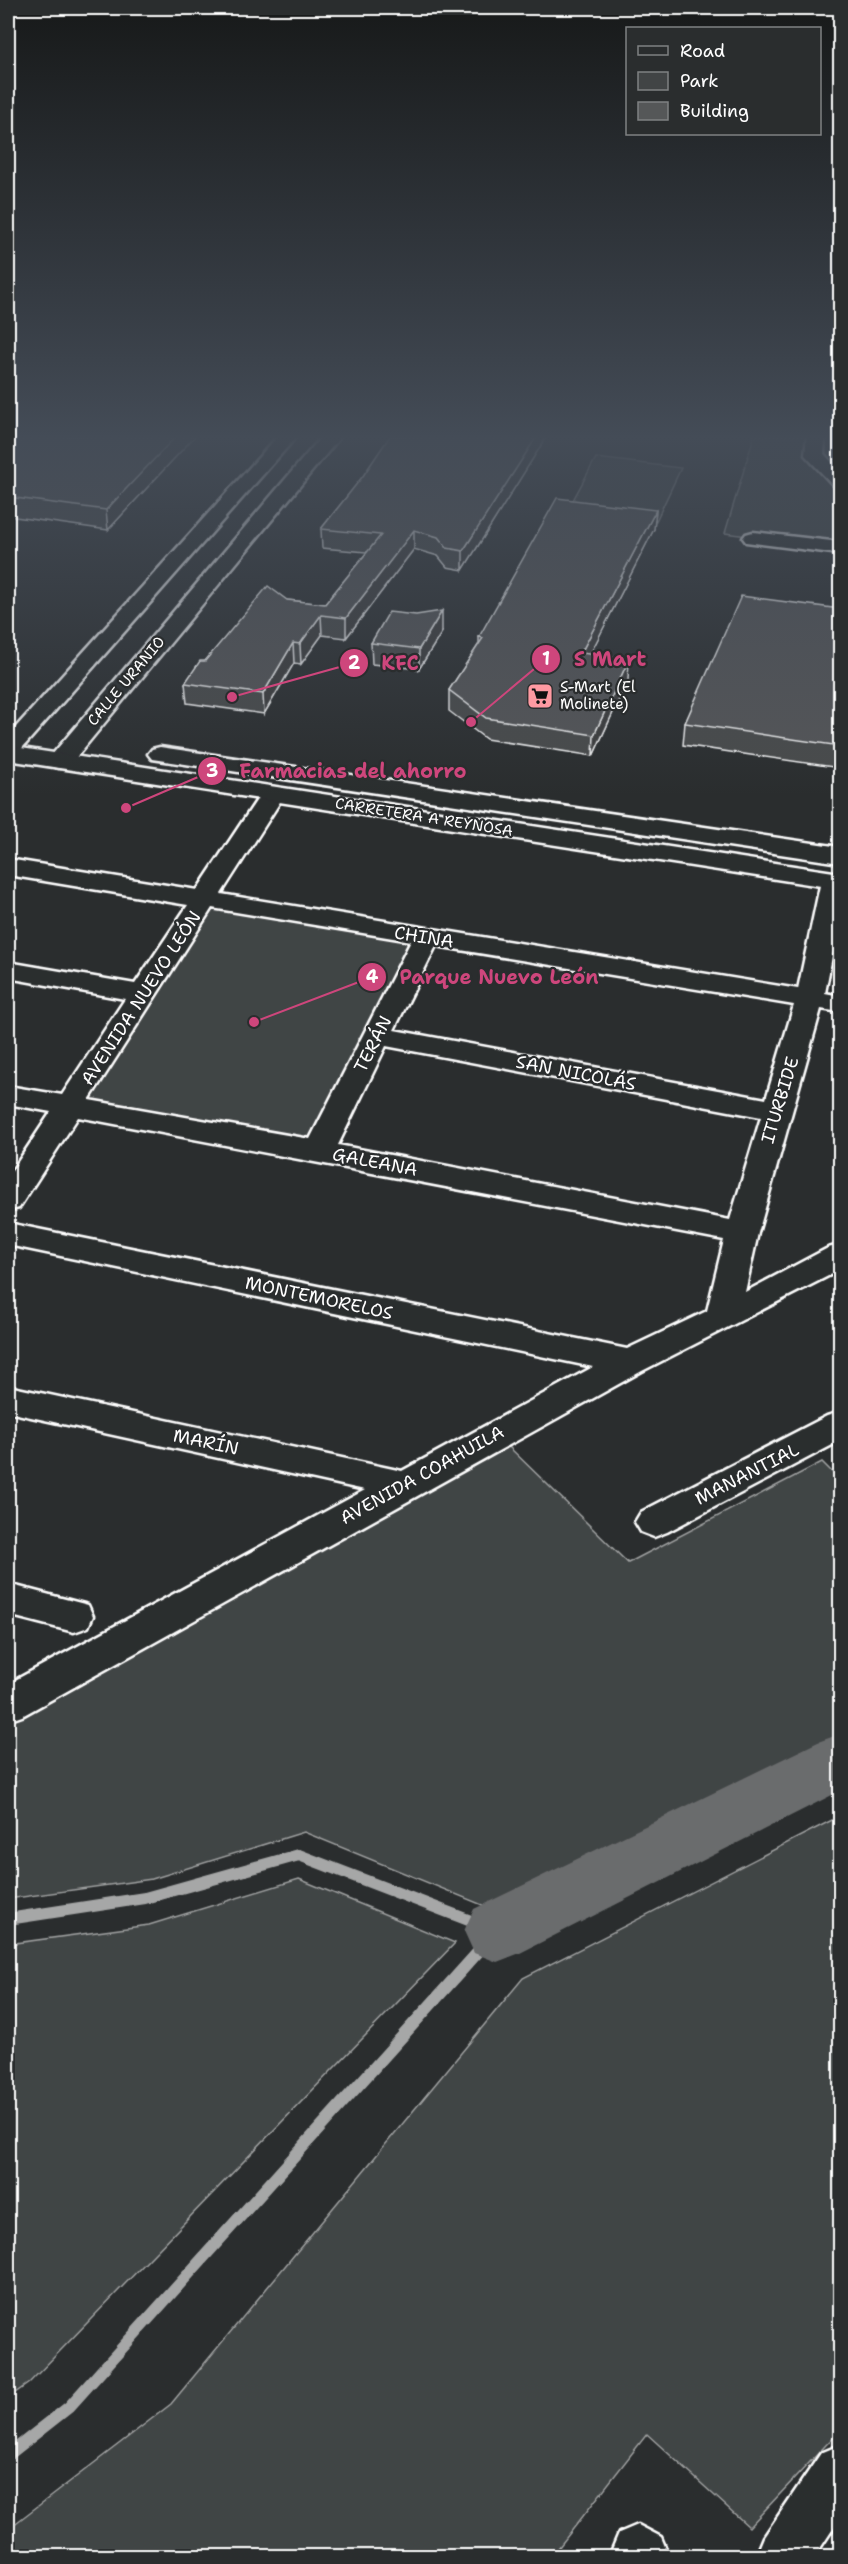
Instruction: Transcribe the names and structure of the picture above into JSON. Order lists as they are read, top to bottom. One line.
{"streets":{"street":["CALLE URANIO","CARRETERA A REYNOSA","CHINA","AVENIDA NUEVO LEÓN","TERÁN","SAN NICOLÁS","ITURBIDE","GALEANA","MONTEMORELOS","MARÍN","MANANTIAL","AVENIDA COAHUILA"]},"crossings":[["CALLE URANIO","CARRETERA A REYNOSA"],["CARRETERA A REYNOSA","AVENIDA NUEVO LEÓN"],["CARRETERA A REYNOSA","ITURBIDE"],["CHINA","AVENIDA NUEVO LEÓN"],["CHINA","TERÁN"],["CHINA","ITURBIDE"],["AVENIDA NUEVO LEÓN","GALEANA"],["TERÁN","SAN NICOLÁS"],["TERÁN","GALEANA"],["SAN NICOLÁS","ITURBIDE"],["ITURBIDE","GALEANA"],["ITURBIDE","AVENIDA COAHUILA"],["MONTEMORELOS","AVENIDA COAHUILA"],["MARÍN","AVENIDA COAHUILA"]],"places":{"supermarket":["S-Mart (El Molinete)"],"other":["KFC","S Mart","Farmacias del ahorro","Parque Nuevo León"]},"legend":["Road","Park","Building"]}
